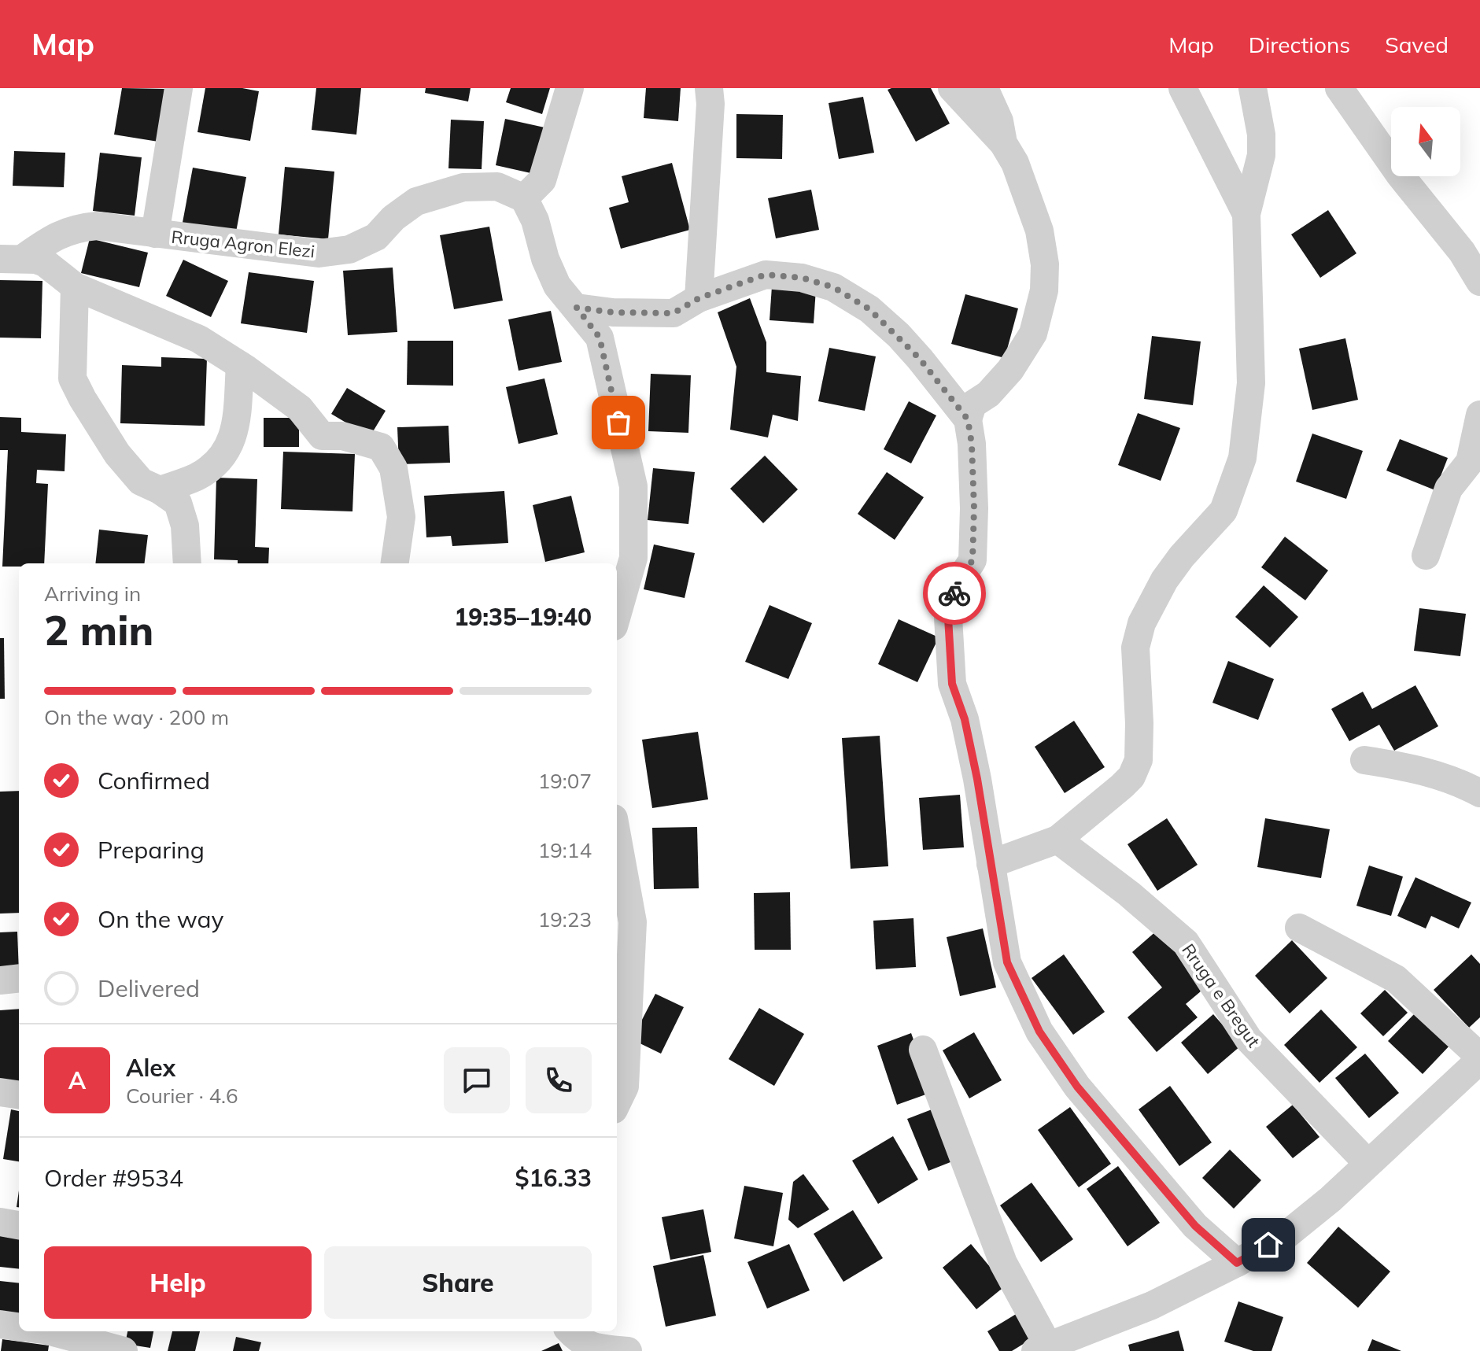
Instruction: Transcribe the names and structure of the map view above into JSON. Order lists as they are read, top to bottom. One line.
{"streets":{"street":["Rruga Agron Elezi","Rruga e Bregut"]},"north":"top","page":{"header":"Map","nav":["Map","Directions","Saved"],"heading":["2 min","Arriving in","19:35–19:40"],"panel":["Alex","Courier · 4.6","Order #9534","$16.33"],"bar":"On the way · 200 m","list":[["Confirmed","19:07"],["Preparing","19:14"],["On the way","19:23"],"Delivered"],"round":"A","buttons":["Help","Share"]}}
